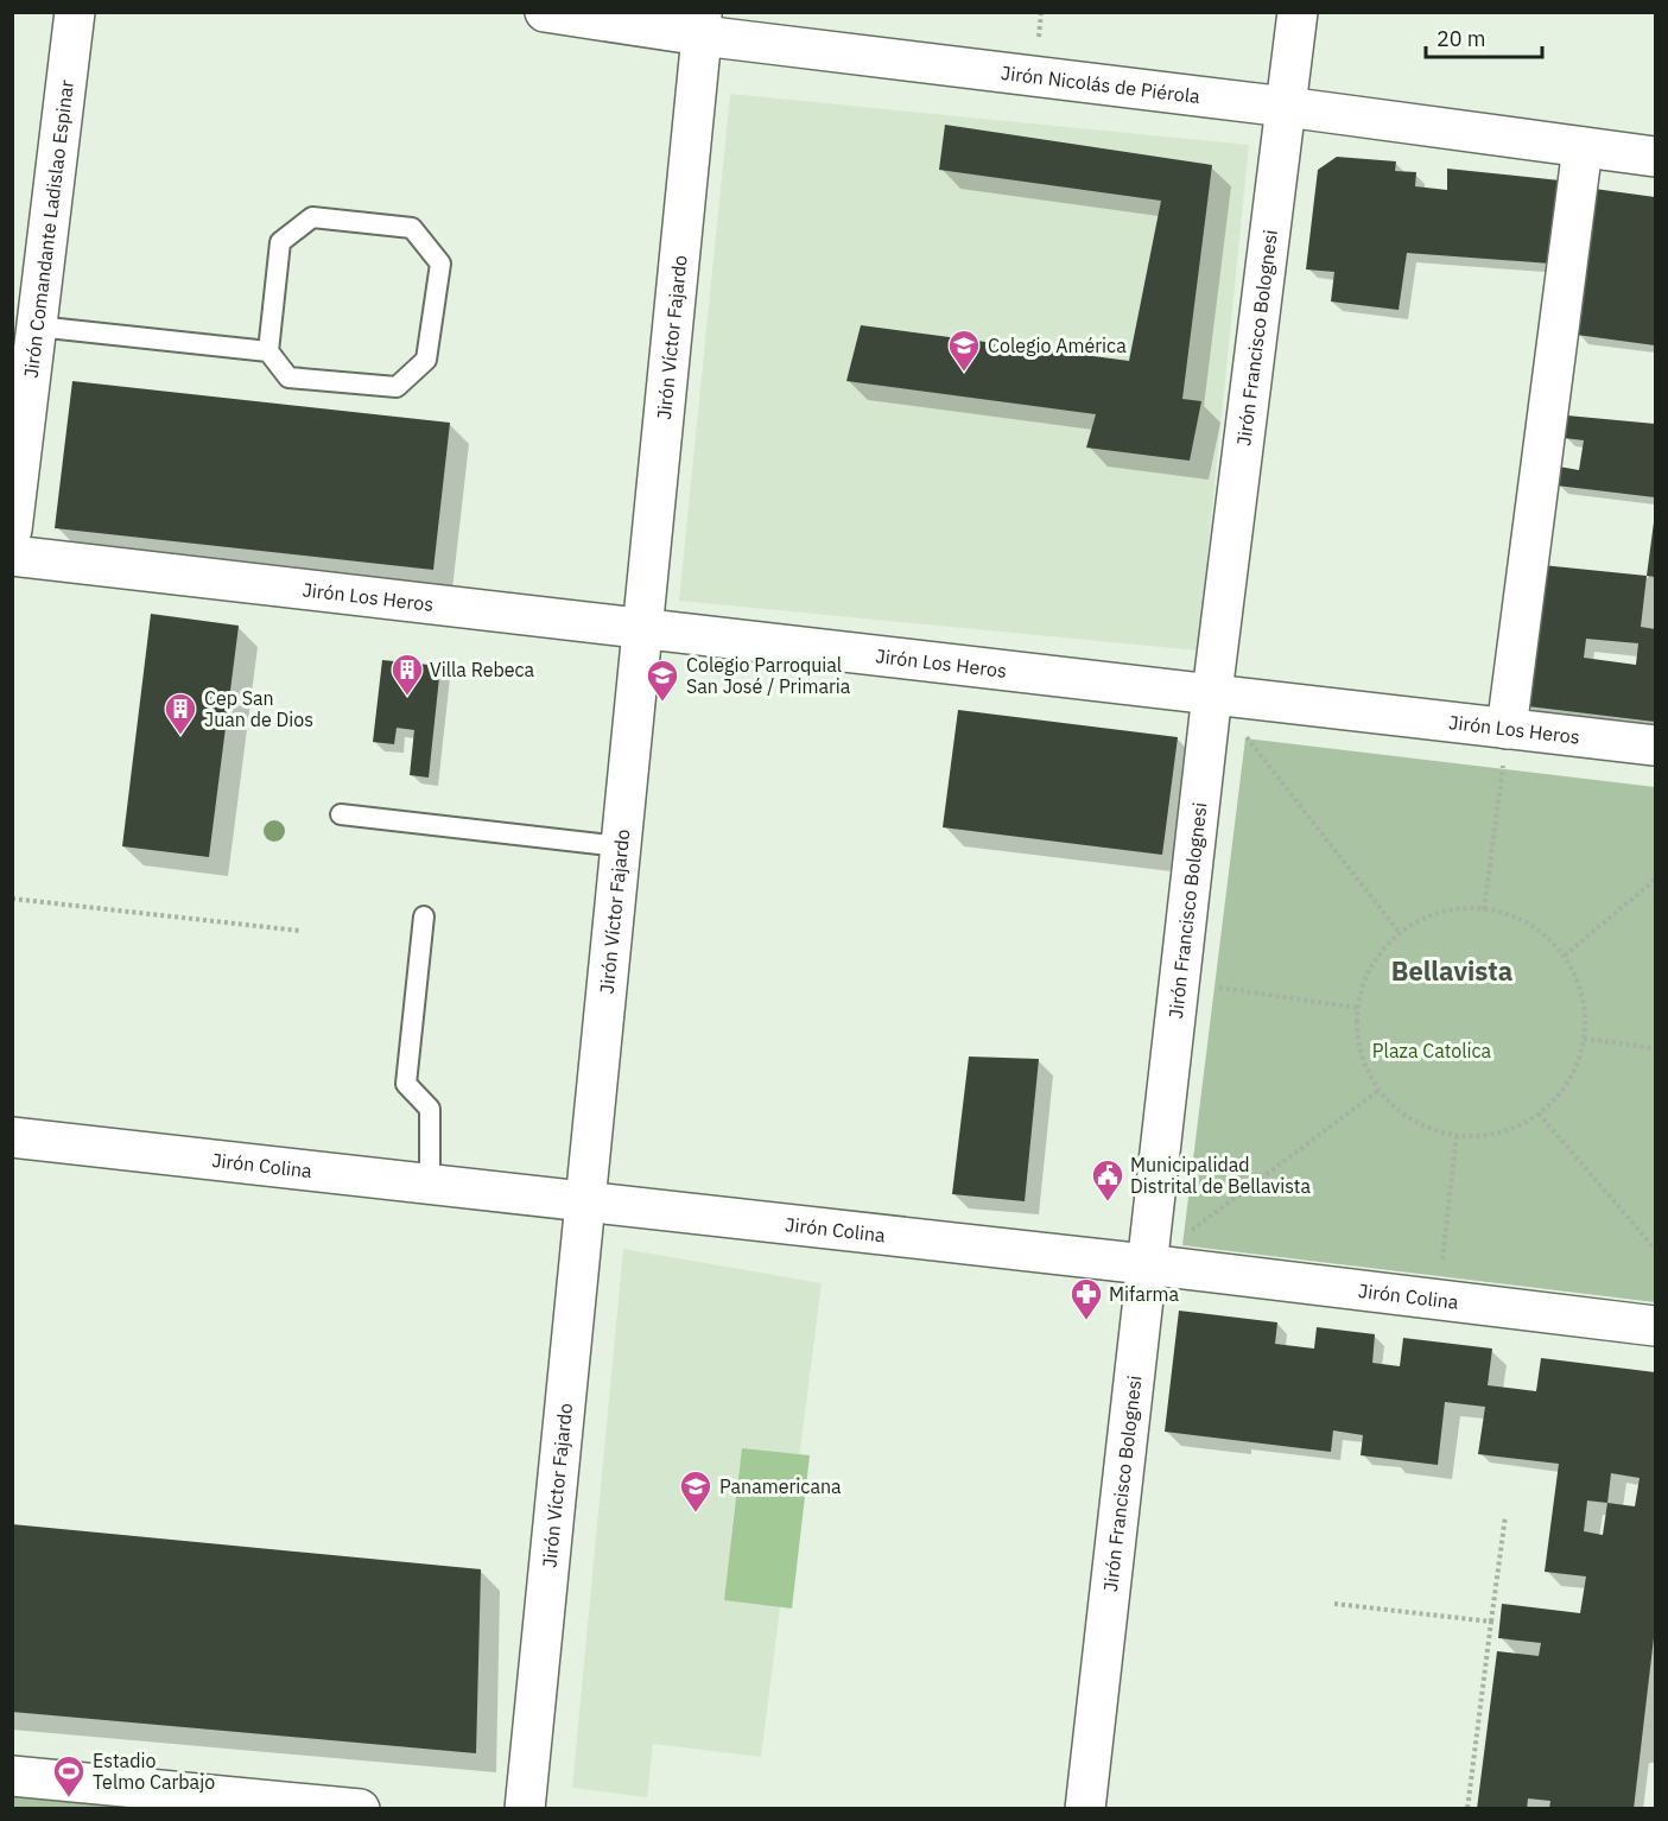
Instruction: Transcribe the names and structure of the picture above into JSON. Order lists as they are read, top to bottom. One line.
{"streets":{"street":["Jirón Nicolás de Piérola","Jirón Comandante Ladislao Espinar","Jirón Víctor Fajardo","Jirón Francisco Bolognesi","Jirón Los Heros","Jirón Colina"]},"crossings":[["Jirón Nicolás de Piérola","Jirón Víctor Fajardo"],["Jirón Nicolás de Piérola","Jirón Francisco Bolognesi"],["Jirón Víctor Fajardo","Jirón Los Heros"],["Jirón Víctor Fajardo","Jirón Colina"],["Jirón Francisco Bolognesi","Jirón Los Heros"],["Jirón Francisco Bolognesi","Jirón Colina"]],"districts":["Bellavista"],"parks":["Plaza Catolica"],"places":{"school or university":["Colegio América","Colegio Parroquial San José / Primaria","Panamericana"],"building":["Villa Rebeca","Cep San Juan de Dios"],"public building":["Municipalidad Distrital de Bellavista"],"pharmacy":["Mifarma"],"sports":["Estadio Telmo Carbajo"]},"scale_bar":"20 m"}
